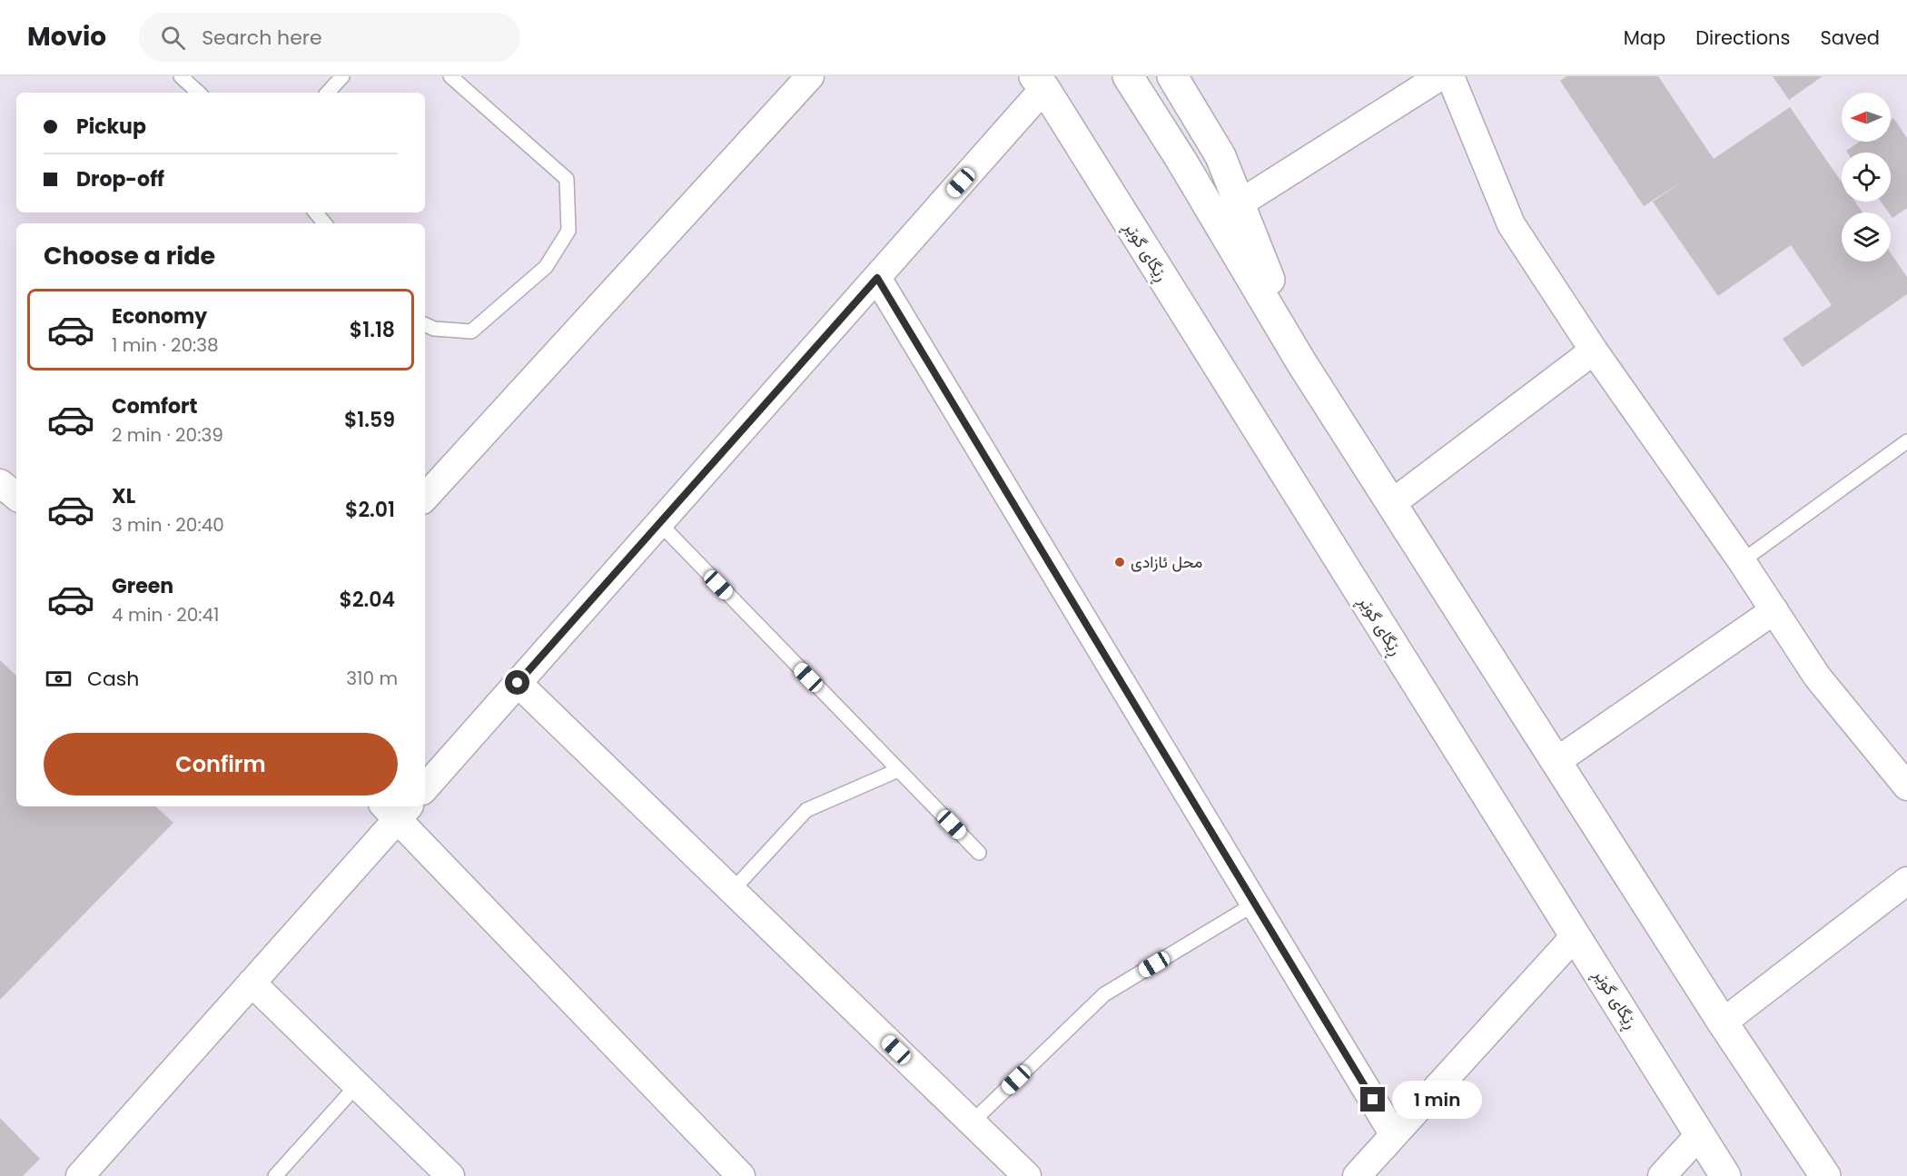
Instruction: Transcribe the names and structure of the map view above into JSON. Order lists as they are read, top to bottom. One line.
{"streets":{"highway":["ڕێگای گوێڕ"]},"places":["محل ئازادى"],"north":"left","page":{"header":"Movio","search":"Search here","nav":["Map","Directions","Saved"],"banner":["Pickup","Drop-off"],"heading":"Choose a ride","list":[{"name":"Economy","note":"1 min · 20:38","value":"$1.18"},{"name":"Comfort","note":"2 min · 20:39","value":"$1.59"},{"name":"XL","note":"3 min · 20:40","value":"$2.01"},{"name":"Green","note":"4 min · 20:41","value":"$2.04"}],"pay":["Cash","310 m"],"buttons":"Confirm","bubble":"1 min"}}
